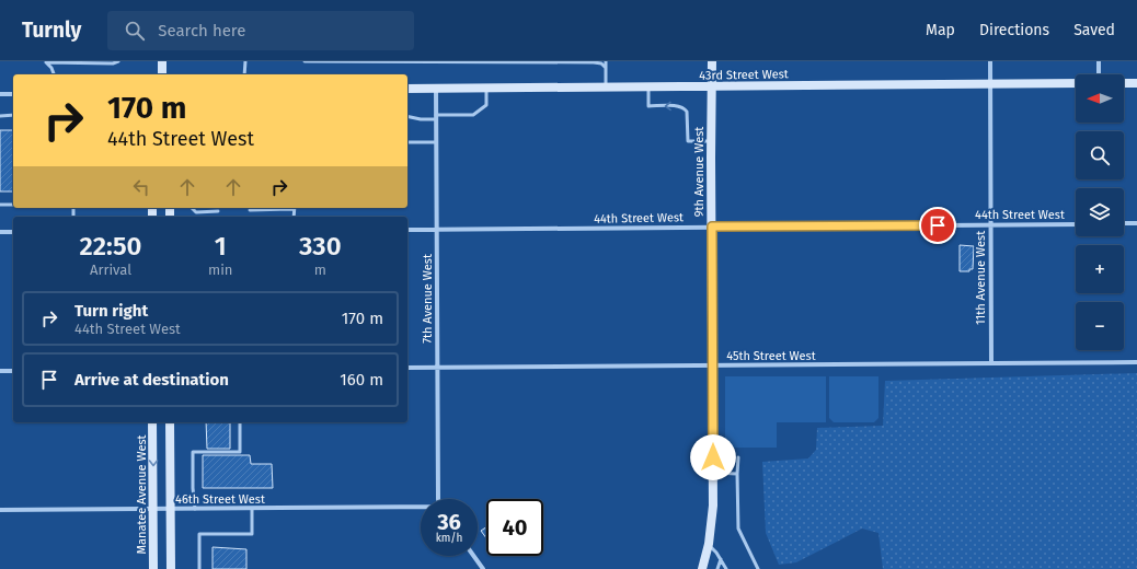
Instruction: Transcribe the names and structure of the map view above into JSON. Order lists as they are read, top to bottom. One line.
{"streets":{"street":["43rd Street West","9th Avenue West","44th Street West","11th Avenue West","7th Avenue West","45th Street West","Manatee Avenue West","46th Street West"]},"crossings":[["43rd Street West","9th Avenue West"],["43rd Street West","11th Avenue West"],["43rd Street West","7th Avenue West"],["9th Avenue West","44th Street West"],["9th Avenue West","45th Street West"],["44th Street West","11th Avenue West"],["44th Street West","7th Avenue West"],["11th Avenue West","45th Street West"],["7th Avenue West","45th Street West"],["Manatee Avenue West","46th Street West"]],"north":"left","page":{"header":"Turnly","search":"Search here","nav":["Map","Directions","Saved"],"map_buttons":["+","−"],"turn":["170 m","44th Street West"],"eta":["22:50","Arrival","1","min","330","m"],"list":[{"name":"Turn right","note":"44th Street West","value":"170 m"},{"name":"Arrive at destination","value":"160 m"}],"speed":"36 km/h","limit":"40"}}
